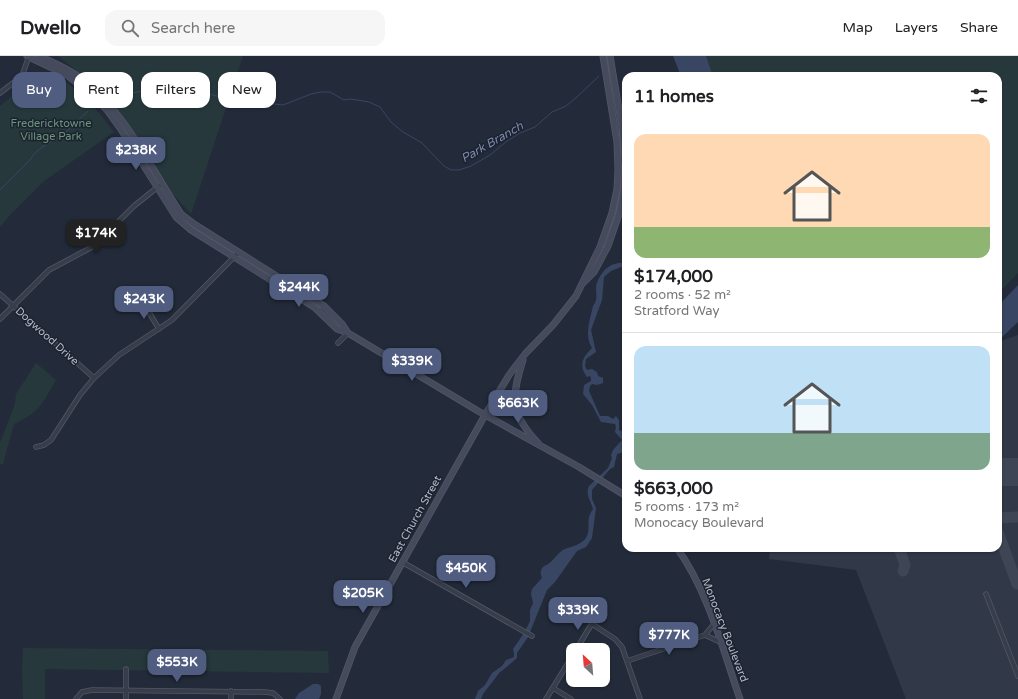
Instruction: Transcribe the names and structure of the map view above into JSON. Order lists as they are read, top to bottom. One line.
{"streets":{"main road":["East Church Street","Monocacy Boulevard"],"street":["Dogwood Drive"]},"water":["Park Branch"],"parks":["Fredericktowne Village Park"],"north":"top left","page":{"header":"Dwello","search":"Search here","nav":["Map","Layers","Share"],"chip":["Buy","Rent","Filters","New"],"heading":"11 homes","list":[{"name":"$174,000","note":"2 rooms · 52 m² · Stratford Way"},{"name":"$663,000","note":"5 rooms · 173 m² · Monocacy Boulevard"}],"price":["$238K","$174K","$244K","$243K","$339K","$663K","$450K","$205K","$339K","$777K","$553K"]}}
